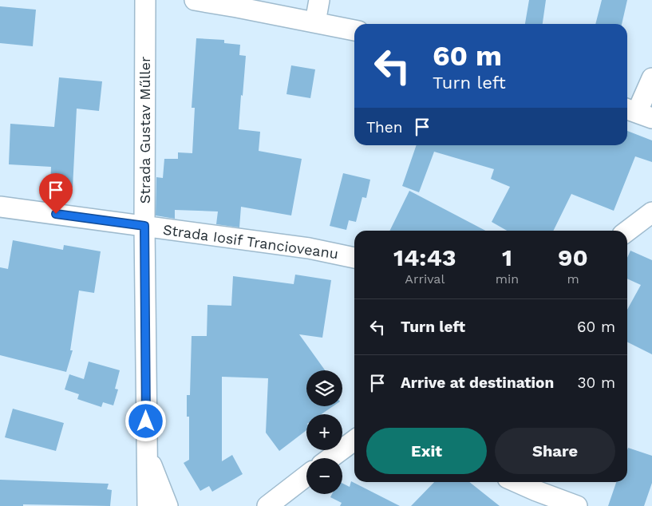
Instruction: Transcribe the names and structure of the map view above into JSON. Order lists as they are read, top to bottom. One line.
{"streets":{"street":["Strada Gustav Műller","Strada Iosif Trancioveanu"]},"crossings":[["Strada Gustav Műller","Strada Iosif Trancioveanu"]],"page":{"turn":["60 m","Turn left"],"then":"Then","eta":["14:43","Arrival","1","min","90","m"],"list":[{"name":"Turn left","value":"60 m"},{"name":"Arrive at destination","value":"30 m"}],"map_buttons":["+","−"],"buttons":["Exit","Share"]}}
